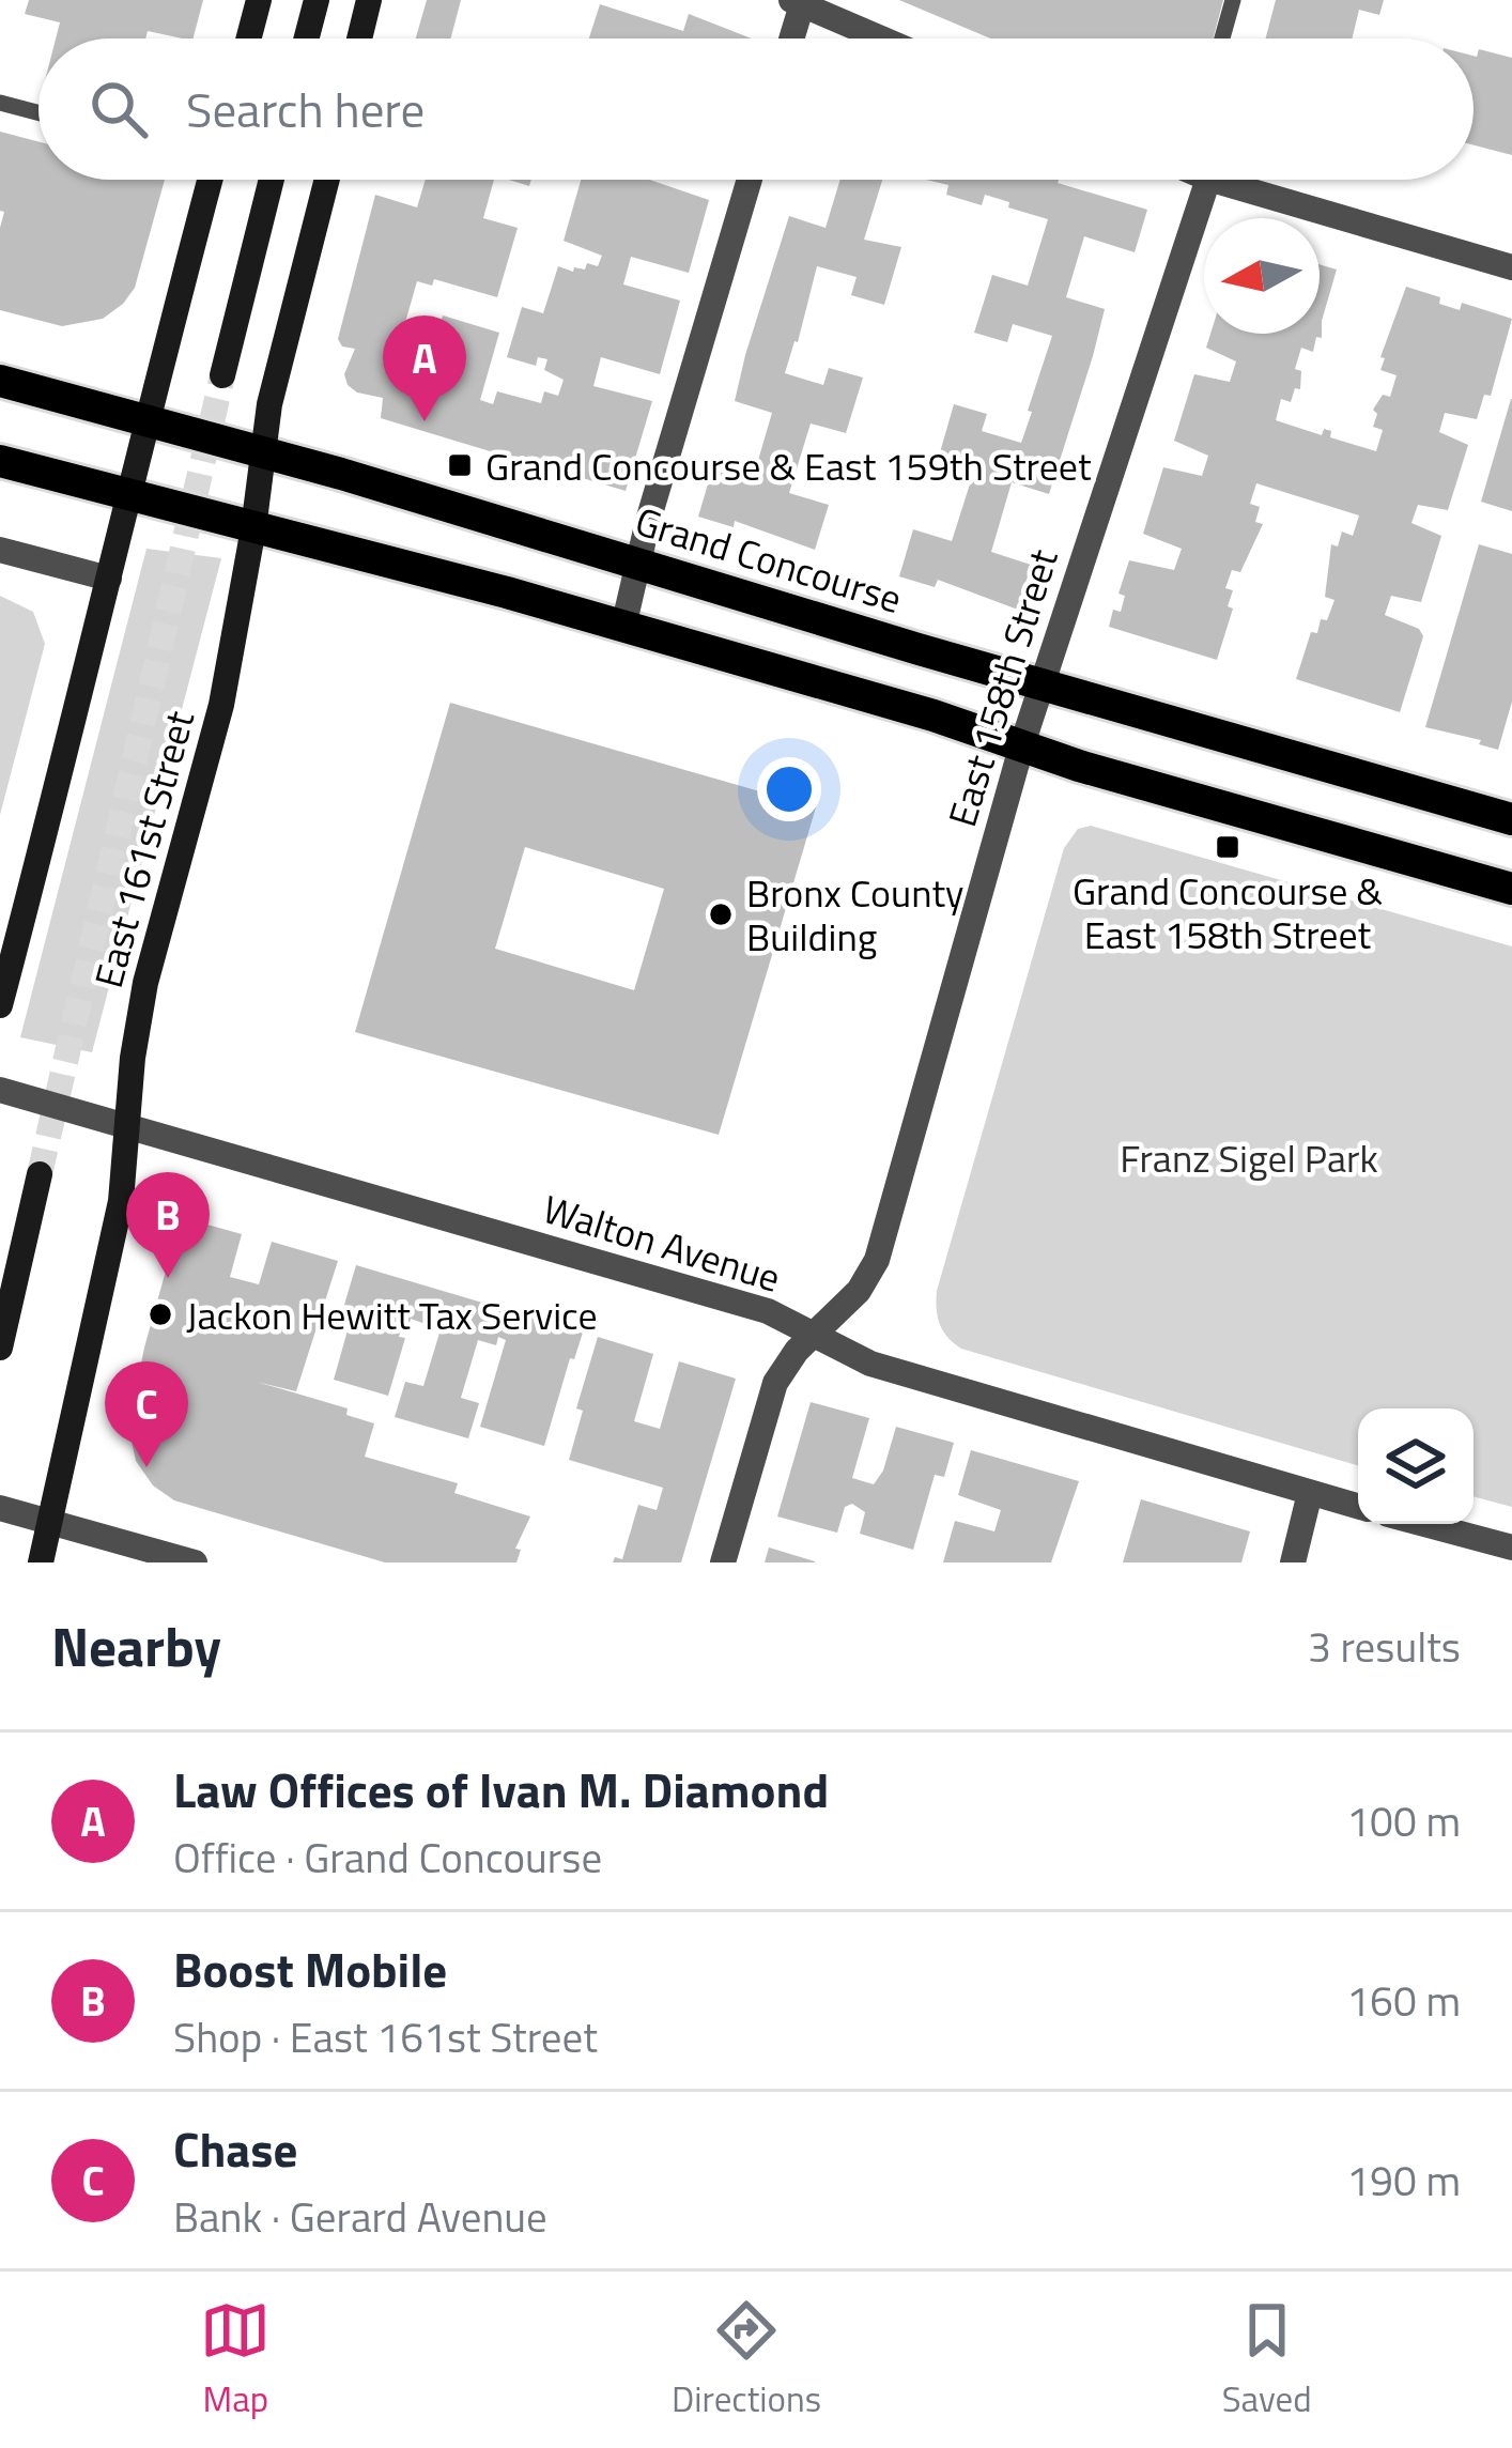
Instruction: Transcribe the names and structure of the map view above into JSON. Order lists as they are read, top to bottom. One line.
{"streets":{"main road":["Grand Concourse","East 161st Street"],"street":["East 158th Street","Walton Avenue"]},"crossings":[["Grand Concourse","East 158th Street"],["Grand Concourse","East 161st Street"],["East 158th Street","Walton Avenue"],["East 161st Street","Walton Avenue"]],"parks":["Franz Sigel Park"],"places":{"transit":["Grand Concourse & East 159th Street","Grand Concourse & East 158th Street"],"other":["Bronx County Building","Jackon Hewitt Tax Service"]},"north":"left","page":{"search":"Search here","pins":["A","B","C"],"heading":["Nearby","3 results"],"list":[{"mark":"A","name":"Law Offices of Ivan M. Diamond","note":"Office · Grand Concourse","value":"100 m"},{"mark":"B","name":"Boost Mobile","note":"Shop · East 161st Street","value":"160 m"},{"mark":"C","name":"Chase","note":"Bank · Gerard Avenue","value":"190 m"}],"nav":["Map","Directions","Saved"]}}
